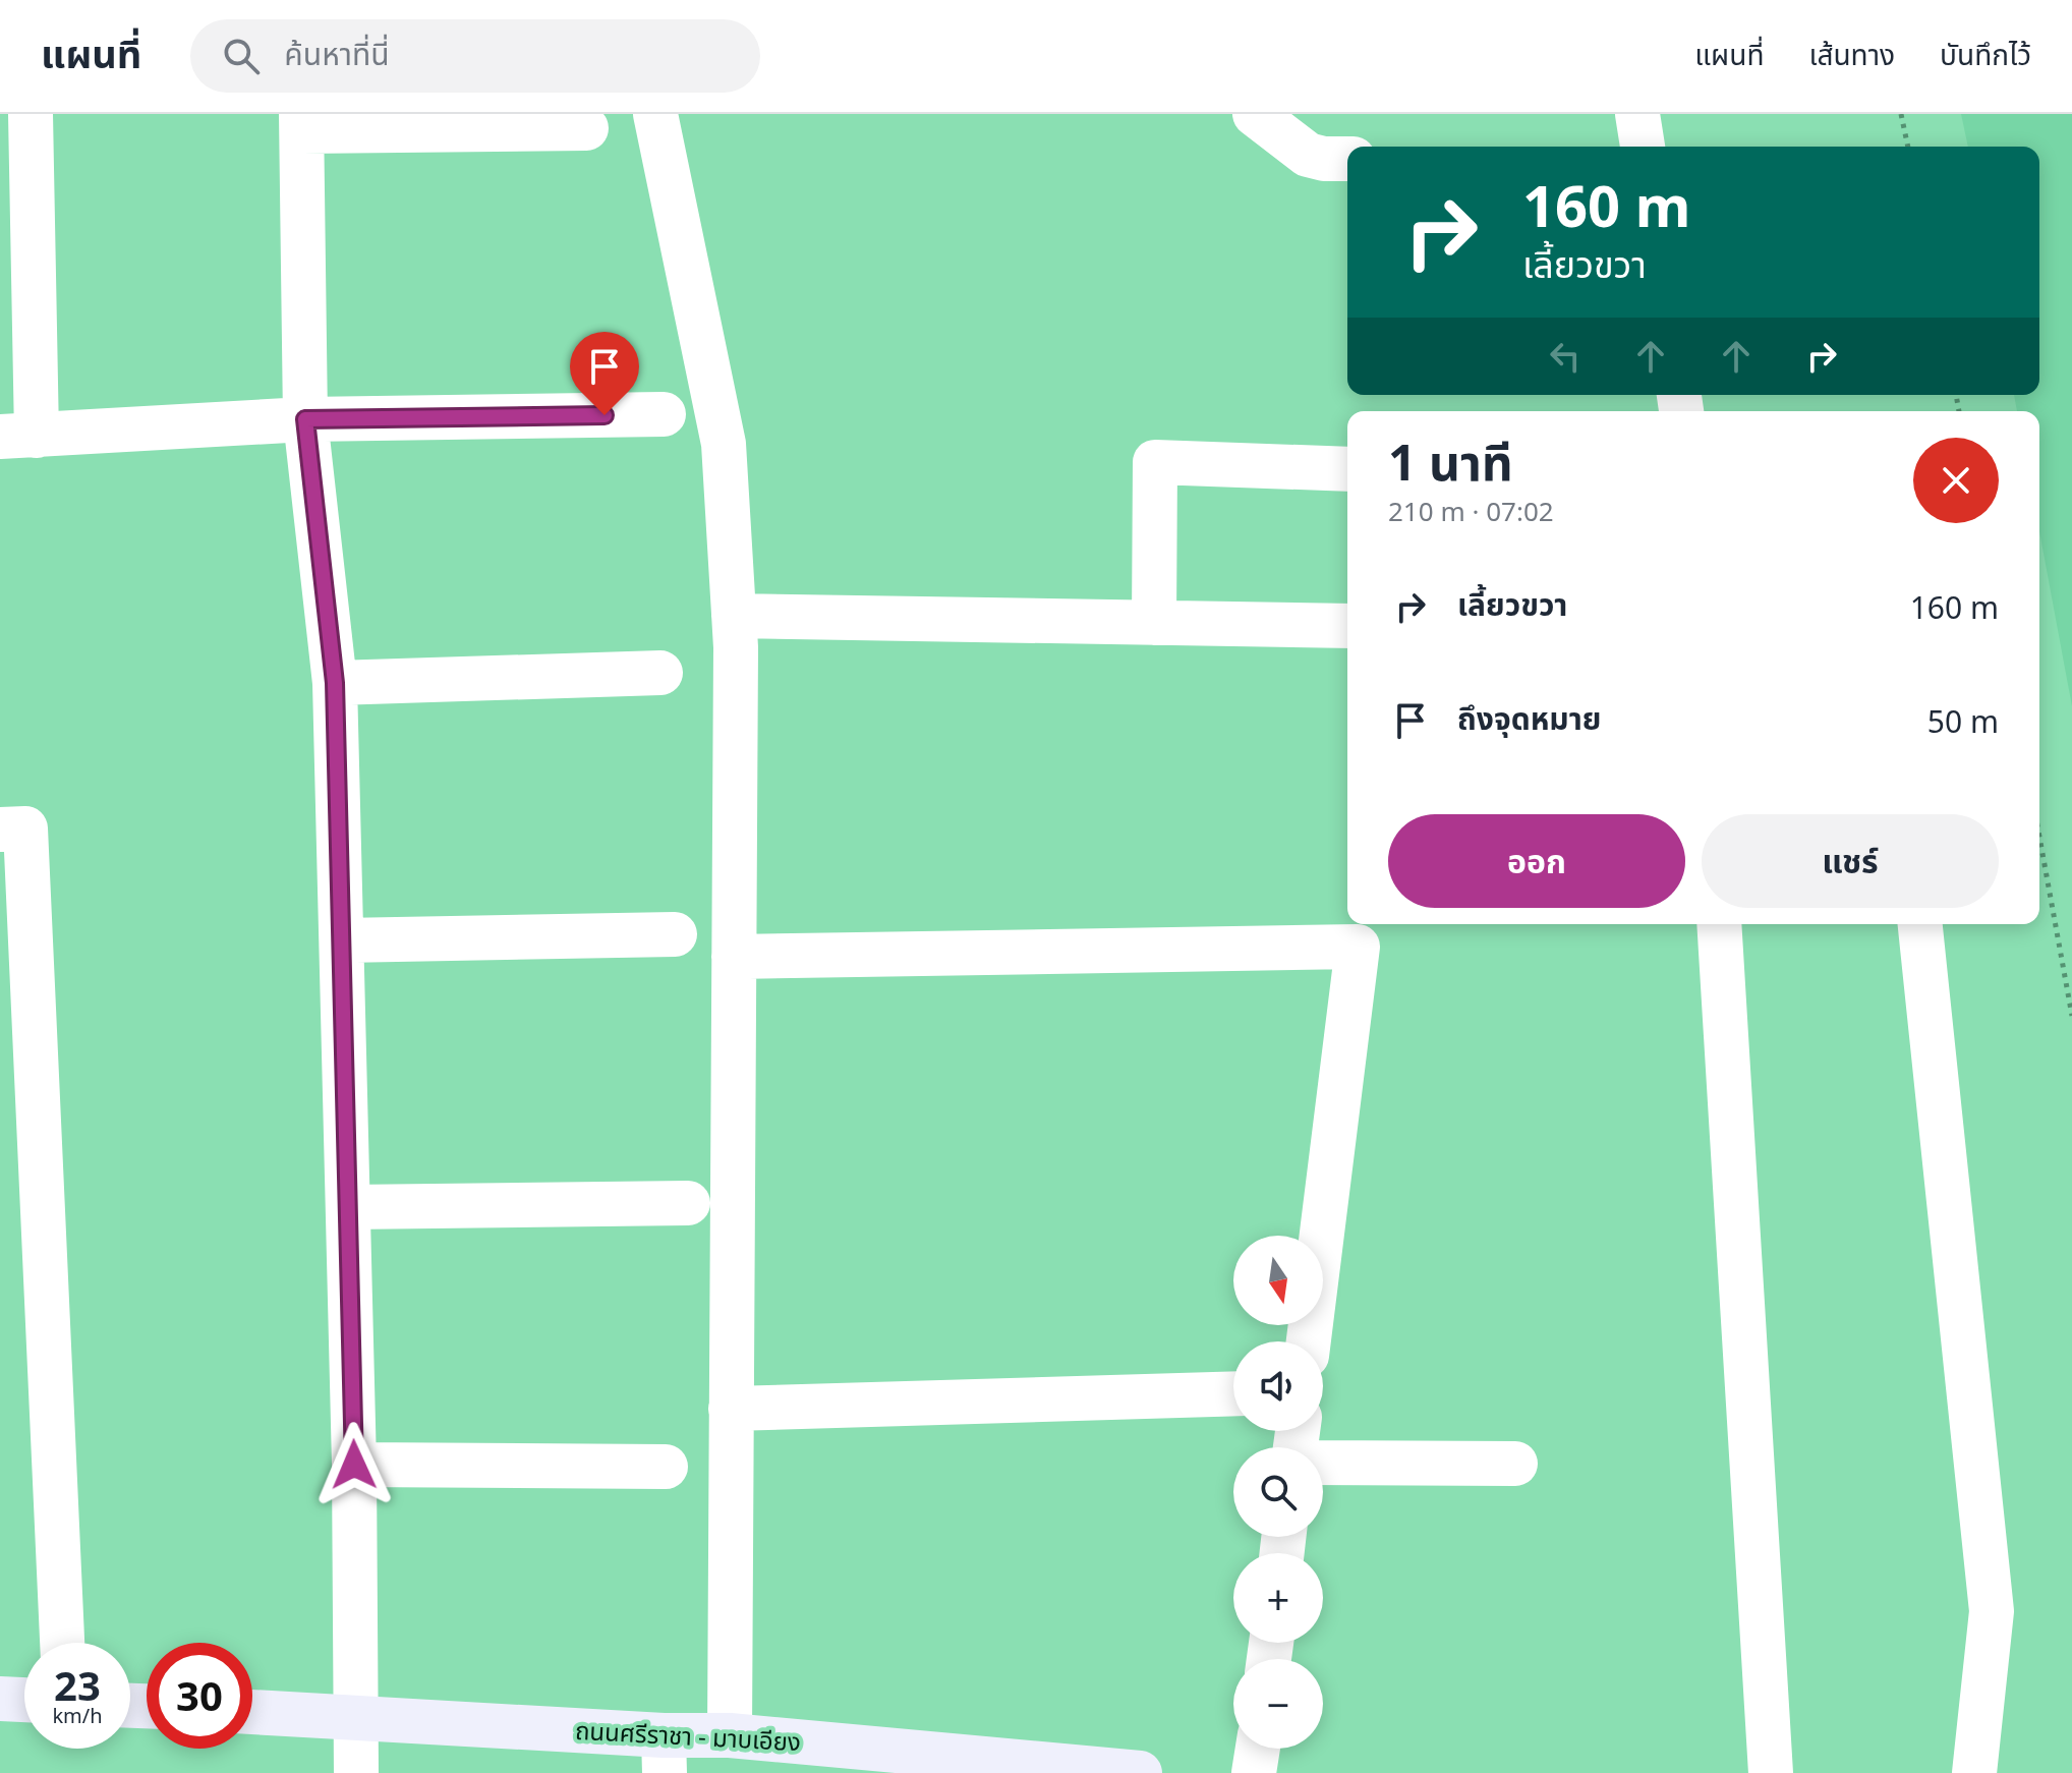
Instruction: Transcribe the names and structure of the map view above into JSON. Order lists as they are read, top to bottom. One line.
{"streets":{"main road":["ถนนศรีราชา - มาบเอียง"]},"north":"bottom","page":{"header":"แผนที่","search":"ค้นหาที่นี่","nav":["แผนที่","เส้นทาง","บันทึกไว้"],"turn":["160 m","เลี้ยวขวา"],"heading":["1 นาที","210 m · 07:02"],"list":[{"name":"เลี้ยวขวา","value":"160 m"},{"name":"ถึงจุดหมาย","value":"50 m"}],"buttons":["ออก","แชร์"],"map_buttons":["+","−"],"speed":"23 km/h","limit":"30"}}
